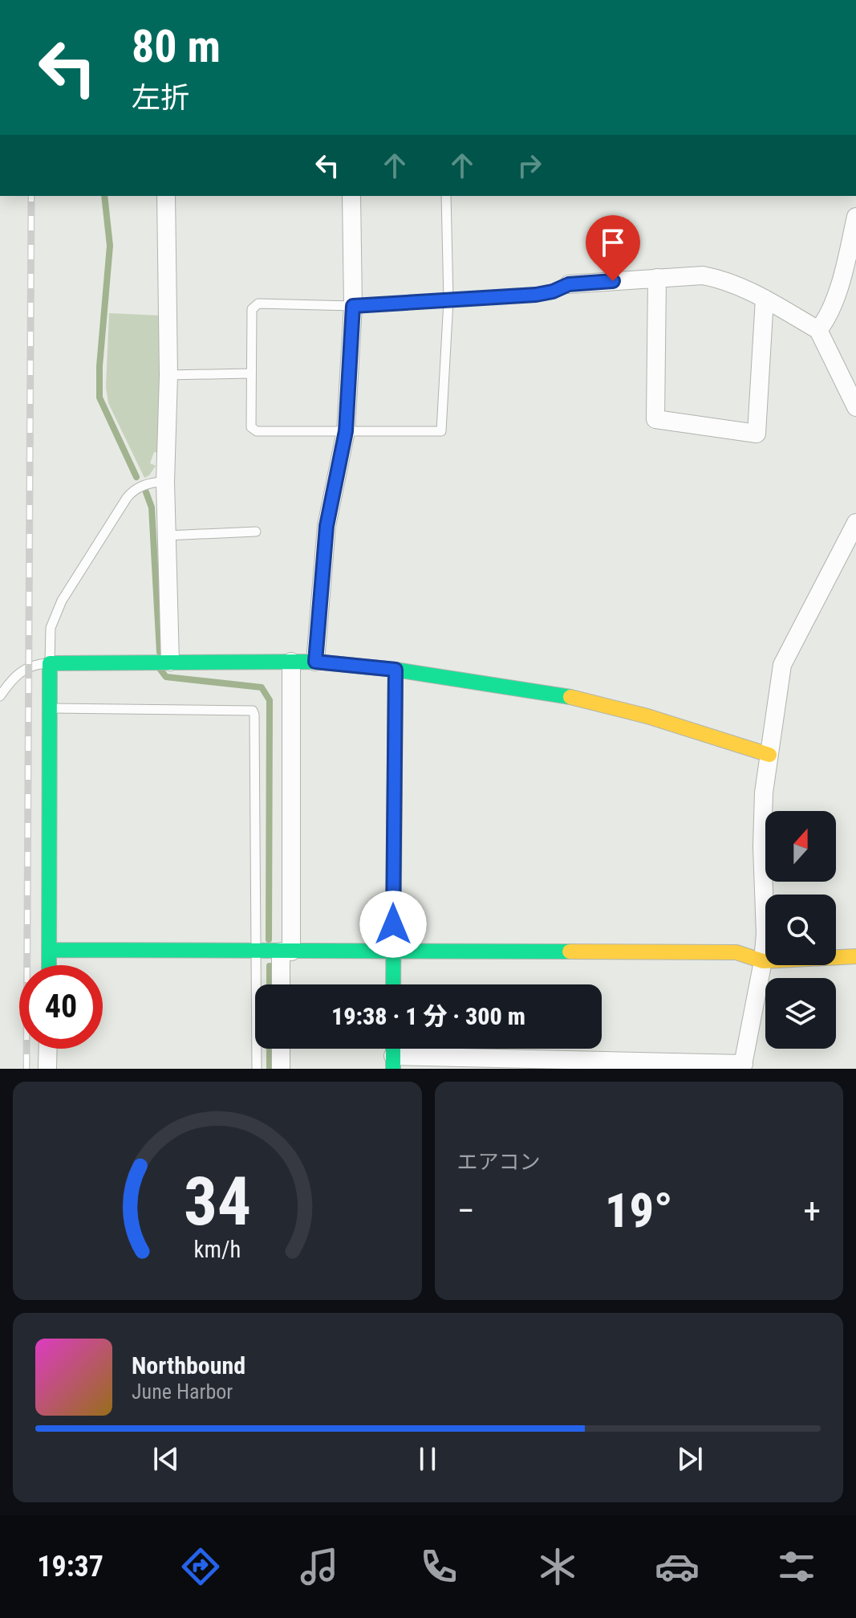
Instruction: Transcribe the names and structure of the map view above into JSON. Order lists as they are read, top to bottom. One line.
{"north":"top","page":{"turn":["80 m","左折"],"limit":"40","trip":"19:38 · 1 分 · 300 m","tile":"エアコン","heat":["−","19°","+"],"song":["Northbound","June Harbor"],"tabs":"19:37","gauge":["34","km/h"]}}
